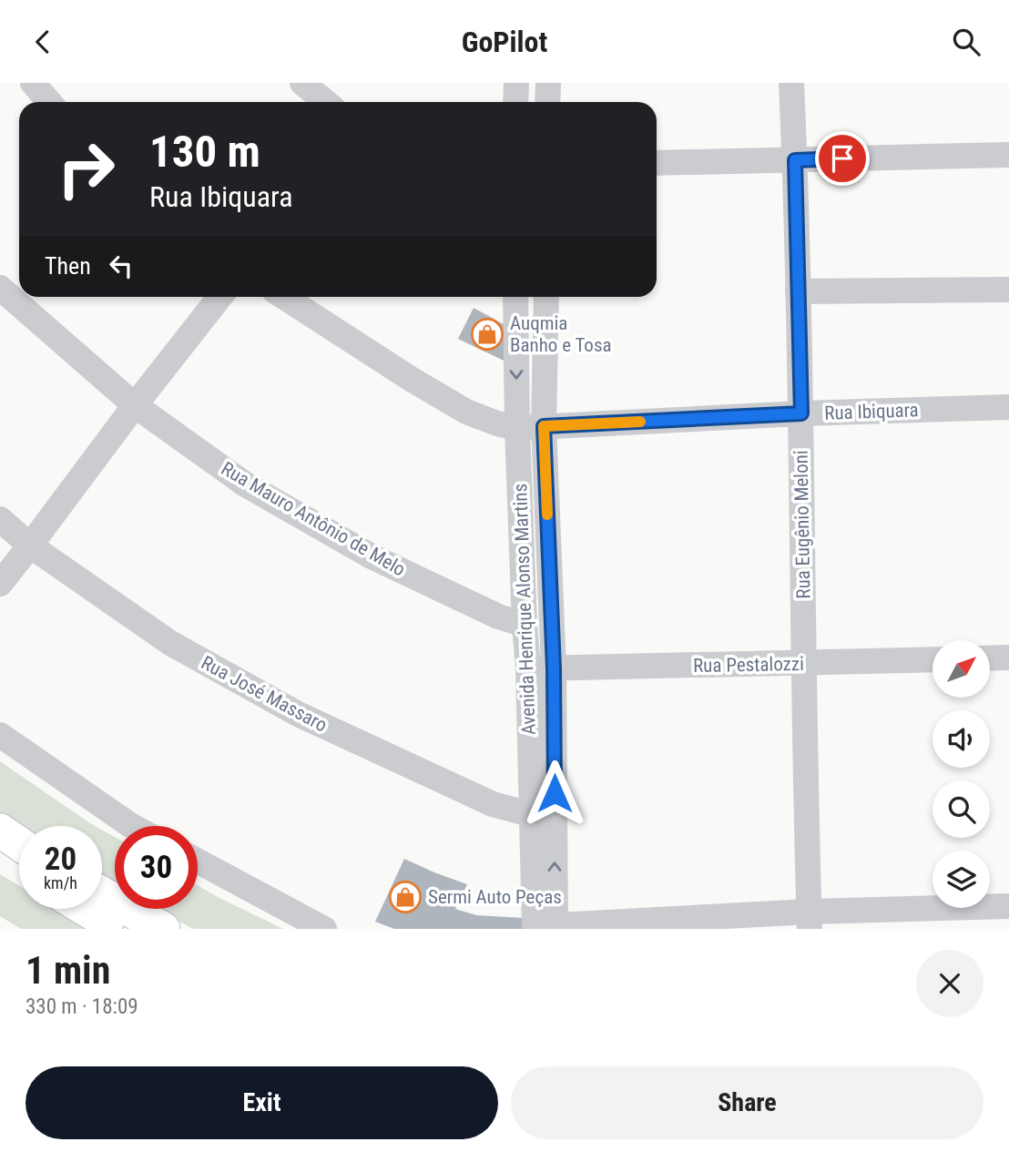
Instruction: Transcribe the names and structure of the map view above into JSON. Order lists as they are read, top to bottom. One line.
{"streets":{"street":["Rua Ibiquara","Rua Mauro Antônio de Melo","Rua Eugênio Meloni","Avenida Henrique Alonso Martins","Rua Pestalozzi","Rua José Massaro"]},"crossings":[["Rua Ibiquara","Rua Eugênio Meloni"],["Rua Ibiquara","Avenida Henrique Alonso Martins"],["Rua Mauro Antônio de Melo","Avenida Henrique Alonso Martins"],["Rua Eugênio Meloni","Rua Pestalozzi"],["Avenida Henrique Alonso Martins","Rua Pestalozzi"],["Avenida Henrique Alonso Martins","Rua José Massaro"]],"places":{"shop":["Auqmia Banho e Tosa","Sermi Auto Peças"]},"north":"top right","page":{"header":"GoPilot","turn":["130 m","Rua Ibiquara"],"then":"Then","speed":"20 km/h","limit":"30","heading":["1 min","330 m · 18:09"],"buttons":["Exit","Share"]}}
